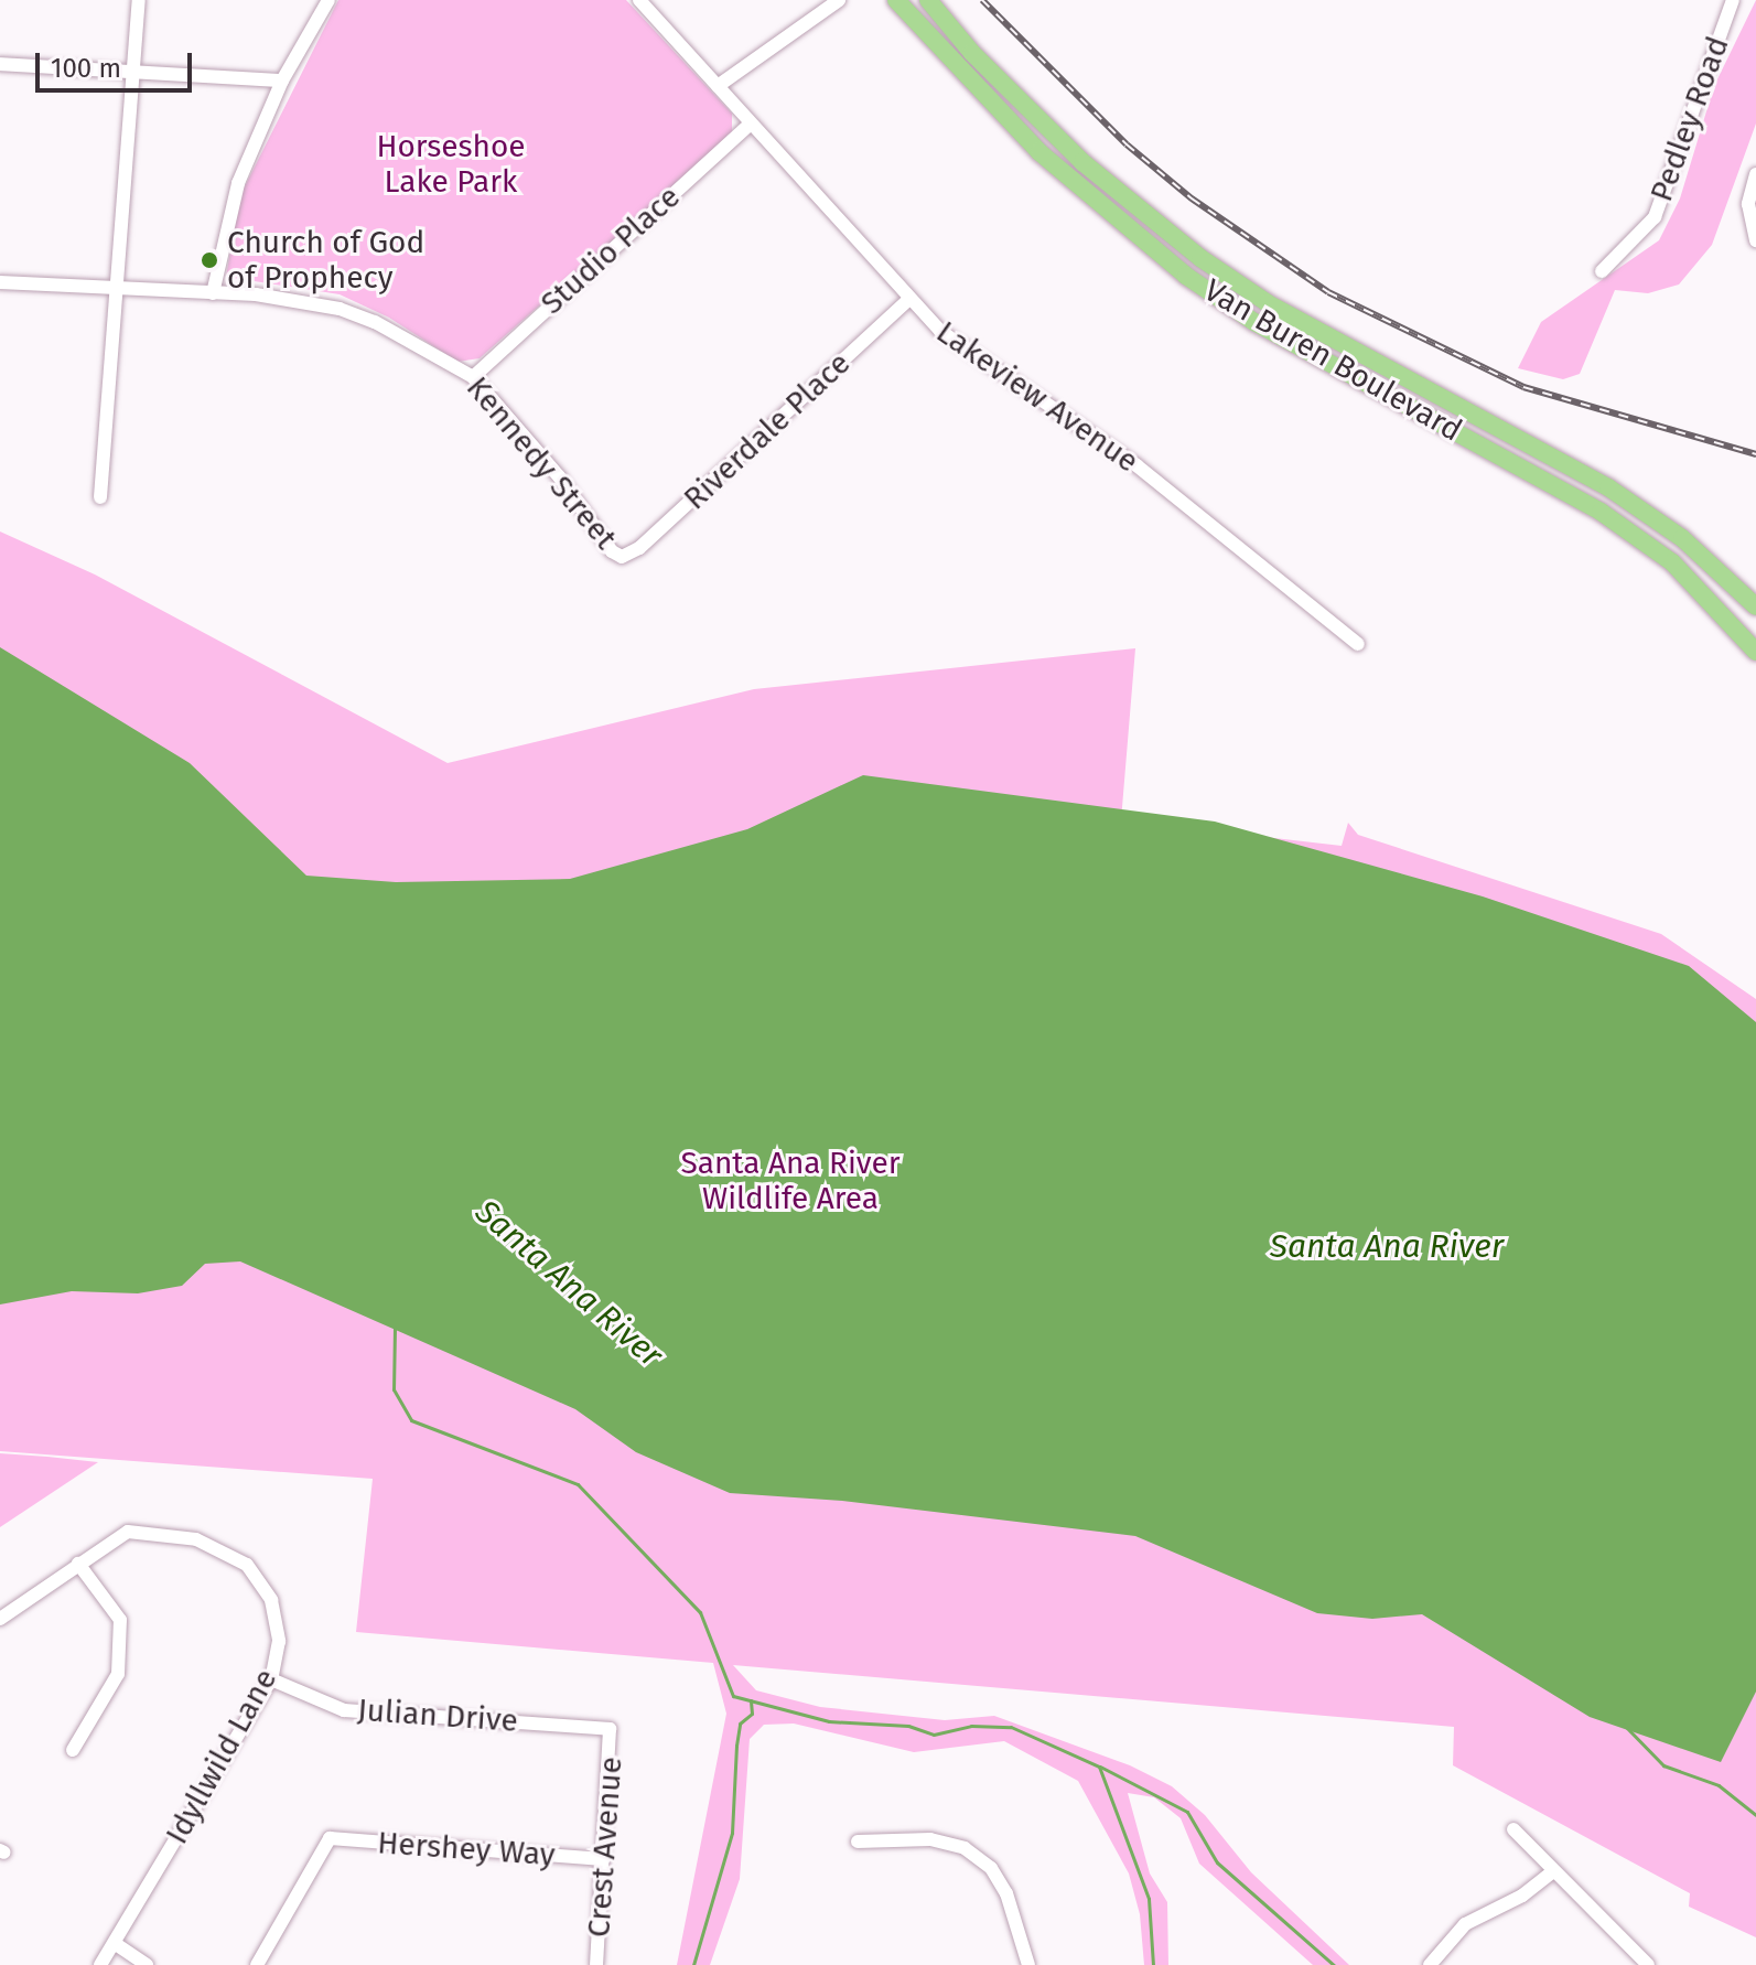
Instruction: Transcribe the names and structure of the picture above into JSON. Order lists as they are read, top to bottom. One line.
{"streets":{"main road":["Van Buren Boulevard"],"street":["Pedley Road","Studio Place","Lakeview Avenue","Riverdale Place","Kennedy Street","Julian Drive","Idyllwild Lane","Crest Avenue","Hershey Way"]},"crossings":[["Studio Place","Lakeview Avenue"],["Studio Place","Kennedy Street"],["Lakeview Avenue","Riverdale Place"],["Riverdale Place","Kennedy Street"],["Julian Drive","Idyllwild Lane"],["Julian Drive","Crest Avenue"],["Crest Avenue","Hershey Way"]],"water":["Santa Ana River"],"parks":["Horseshoe Lake Park","Santa Ana River Wildlife Area"],"places":["Church of God of Prophecy"],"scale_bar":"100 m"}
